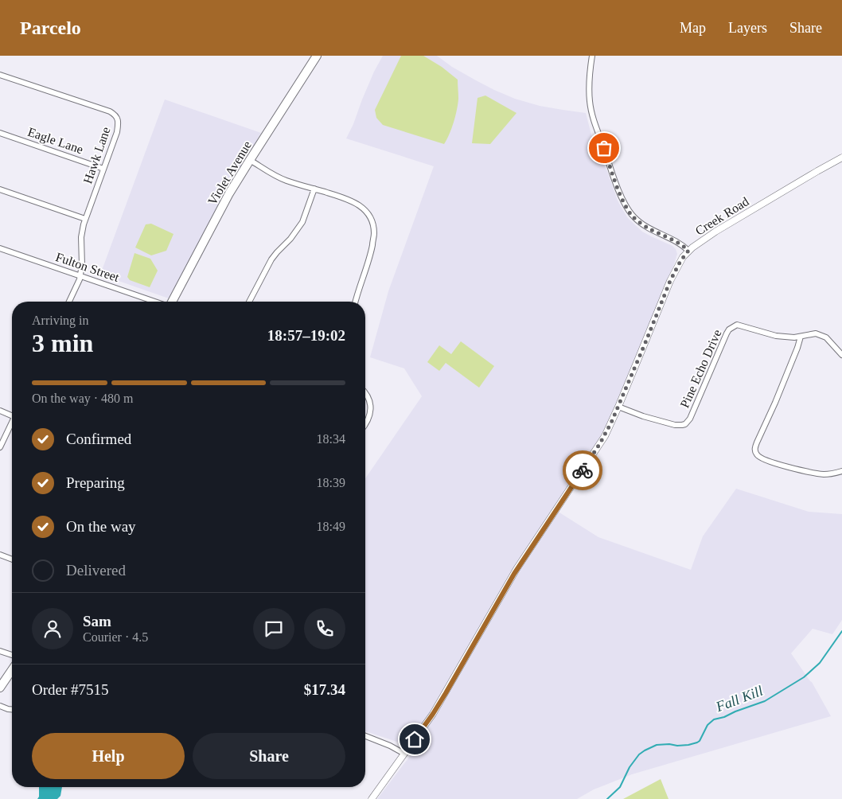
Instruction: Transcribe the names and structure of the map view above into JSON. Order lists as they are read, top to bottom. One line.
{"streets":{"main road":["Violet Avenue"],"street":["Eagle Lane","Hawk Lane","Creek Road","Fulton Street","Pine Echo Drive"]},"crossings":[["Eagle Lane","Hawk Lane"],["Hawk Lane","Fulton Street"],["Creek Road","Pine Echo Drive"]],"water":["Fall Kill"],"page":{"header":"Parcelo","nav":["Map","Layers","Share"],"heading":["3 min","Arriving in","18:57–19:02"],"panel":["Sam","Courier · 4.5","Order #7515","$17.34"],"bar":"On the way · 480 m","list":[["Confirmed","18:34"],["Preparing","18:39"],["On the way","18:49"],"Delivered"],"buttons":["Help","Share"]}}
